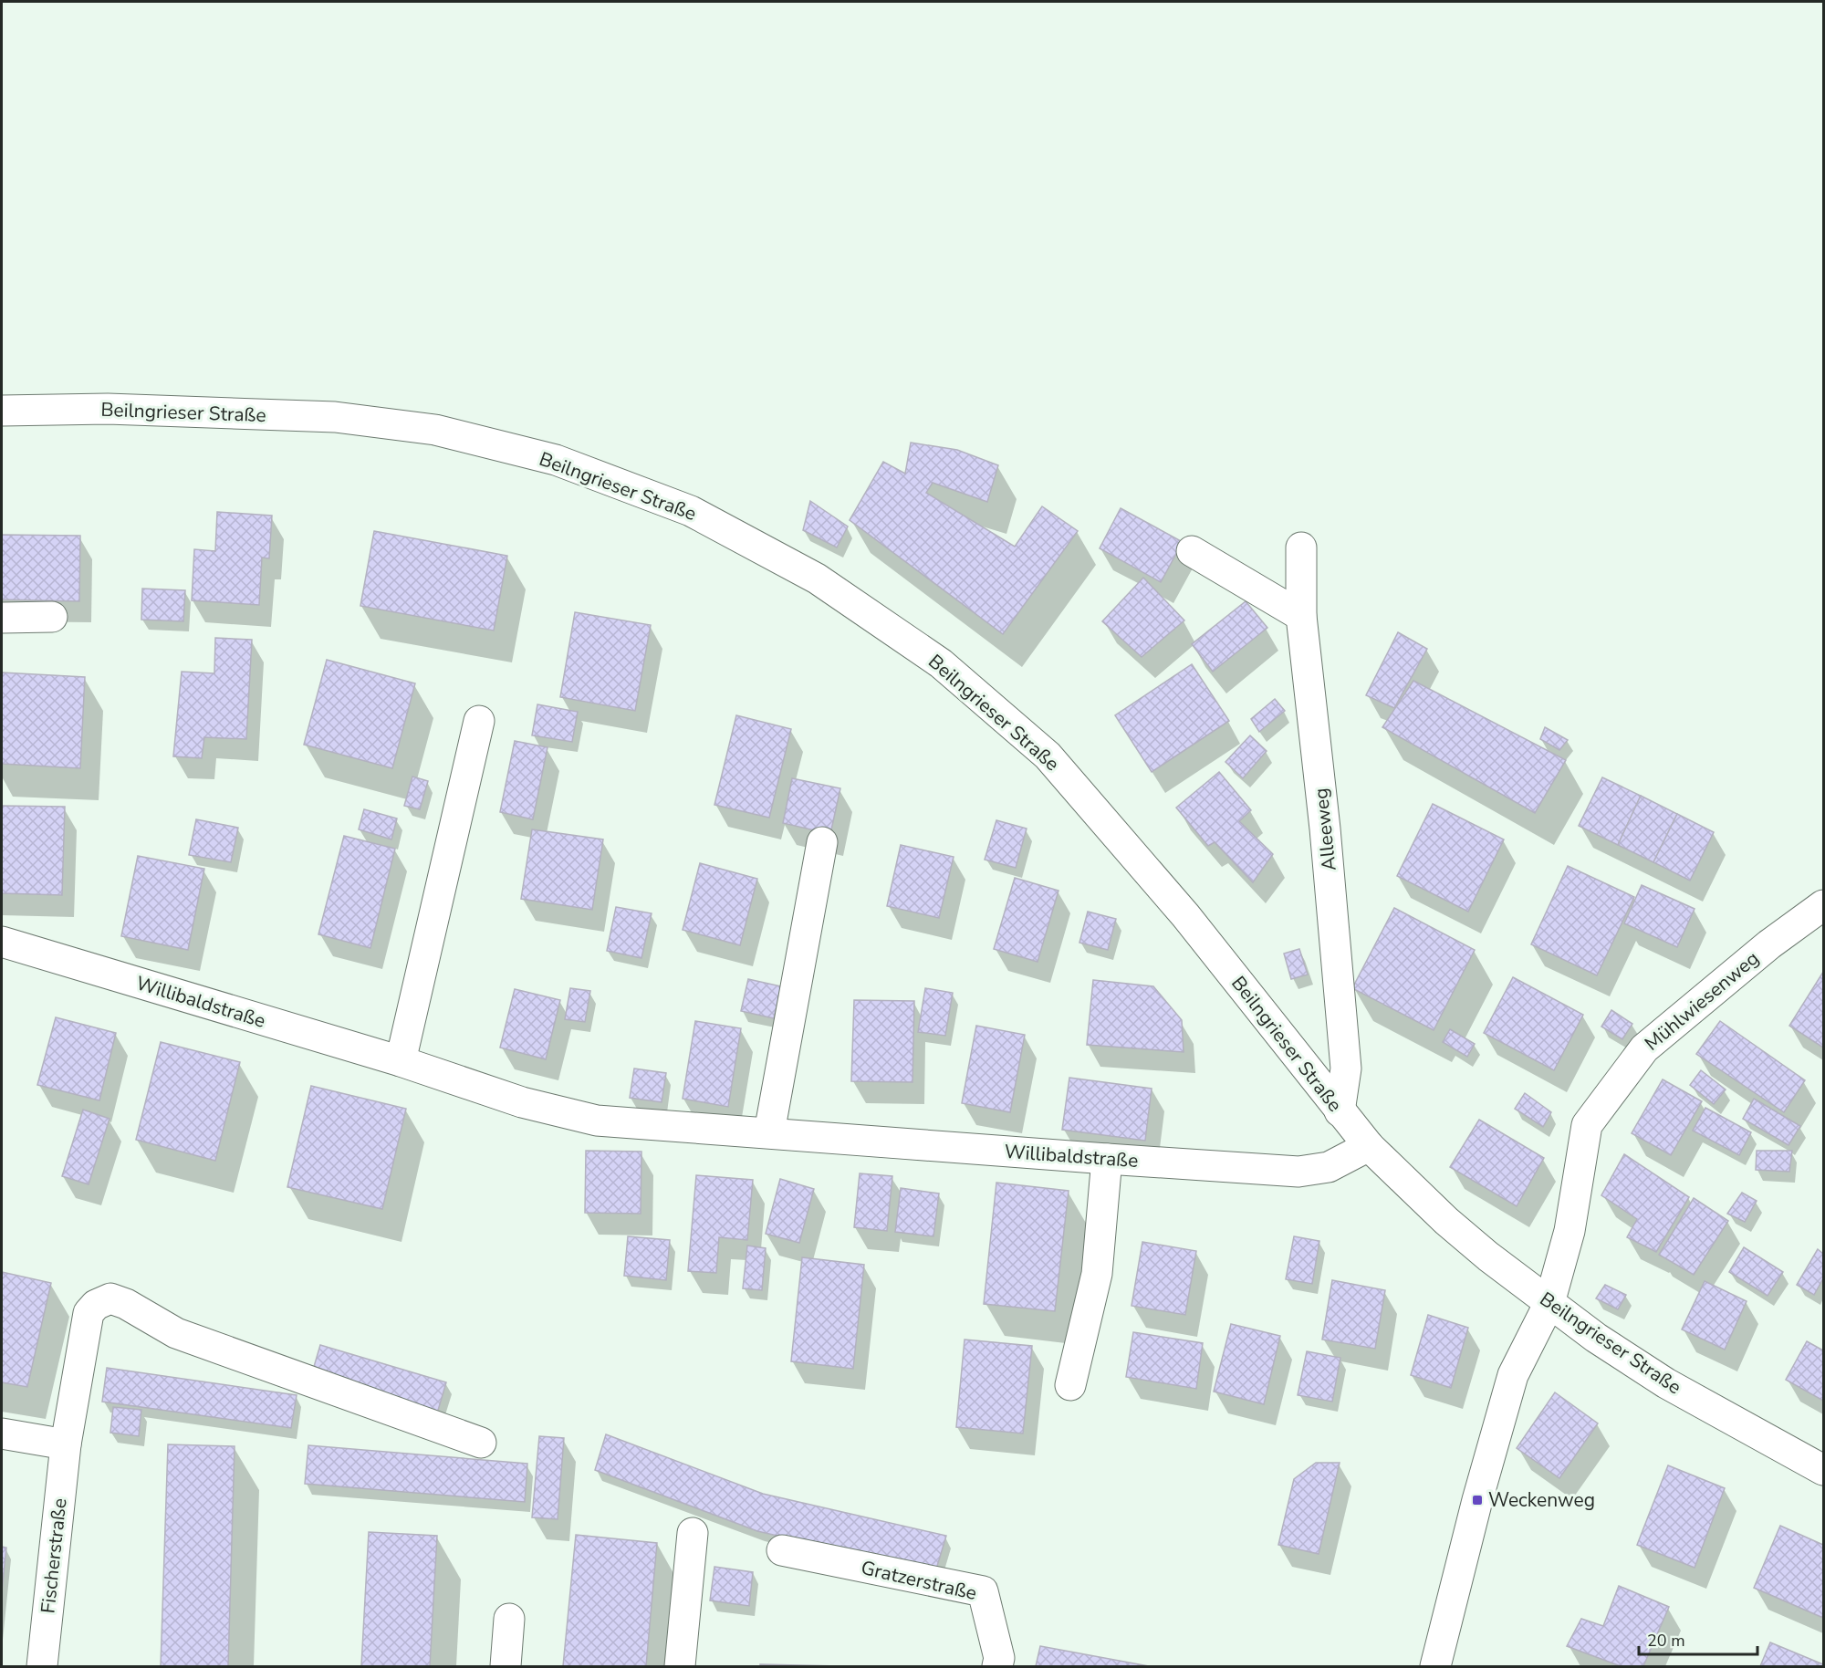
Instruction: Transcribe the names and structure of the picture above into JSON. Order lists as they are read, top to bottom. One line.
{"streets":{"street":["Beilngrieser Straße","Alleeweg","Mühlwiesenweg","Willibaldstraße","Fischerstraße","Gratzerstraße"]},"crossings":[["Beilngrieser Straße","Alleeweg"],["Beilngrieser Straße","Mühlwiesenweg"],["Beilngrieser Straße","Willibaldstraße"]],"places":{"transit":["Weckenweg"]},"scale_bar":"20 m"}
